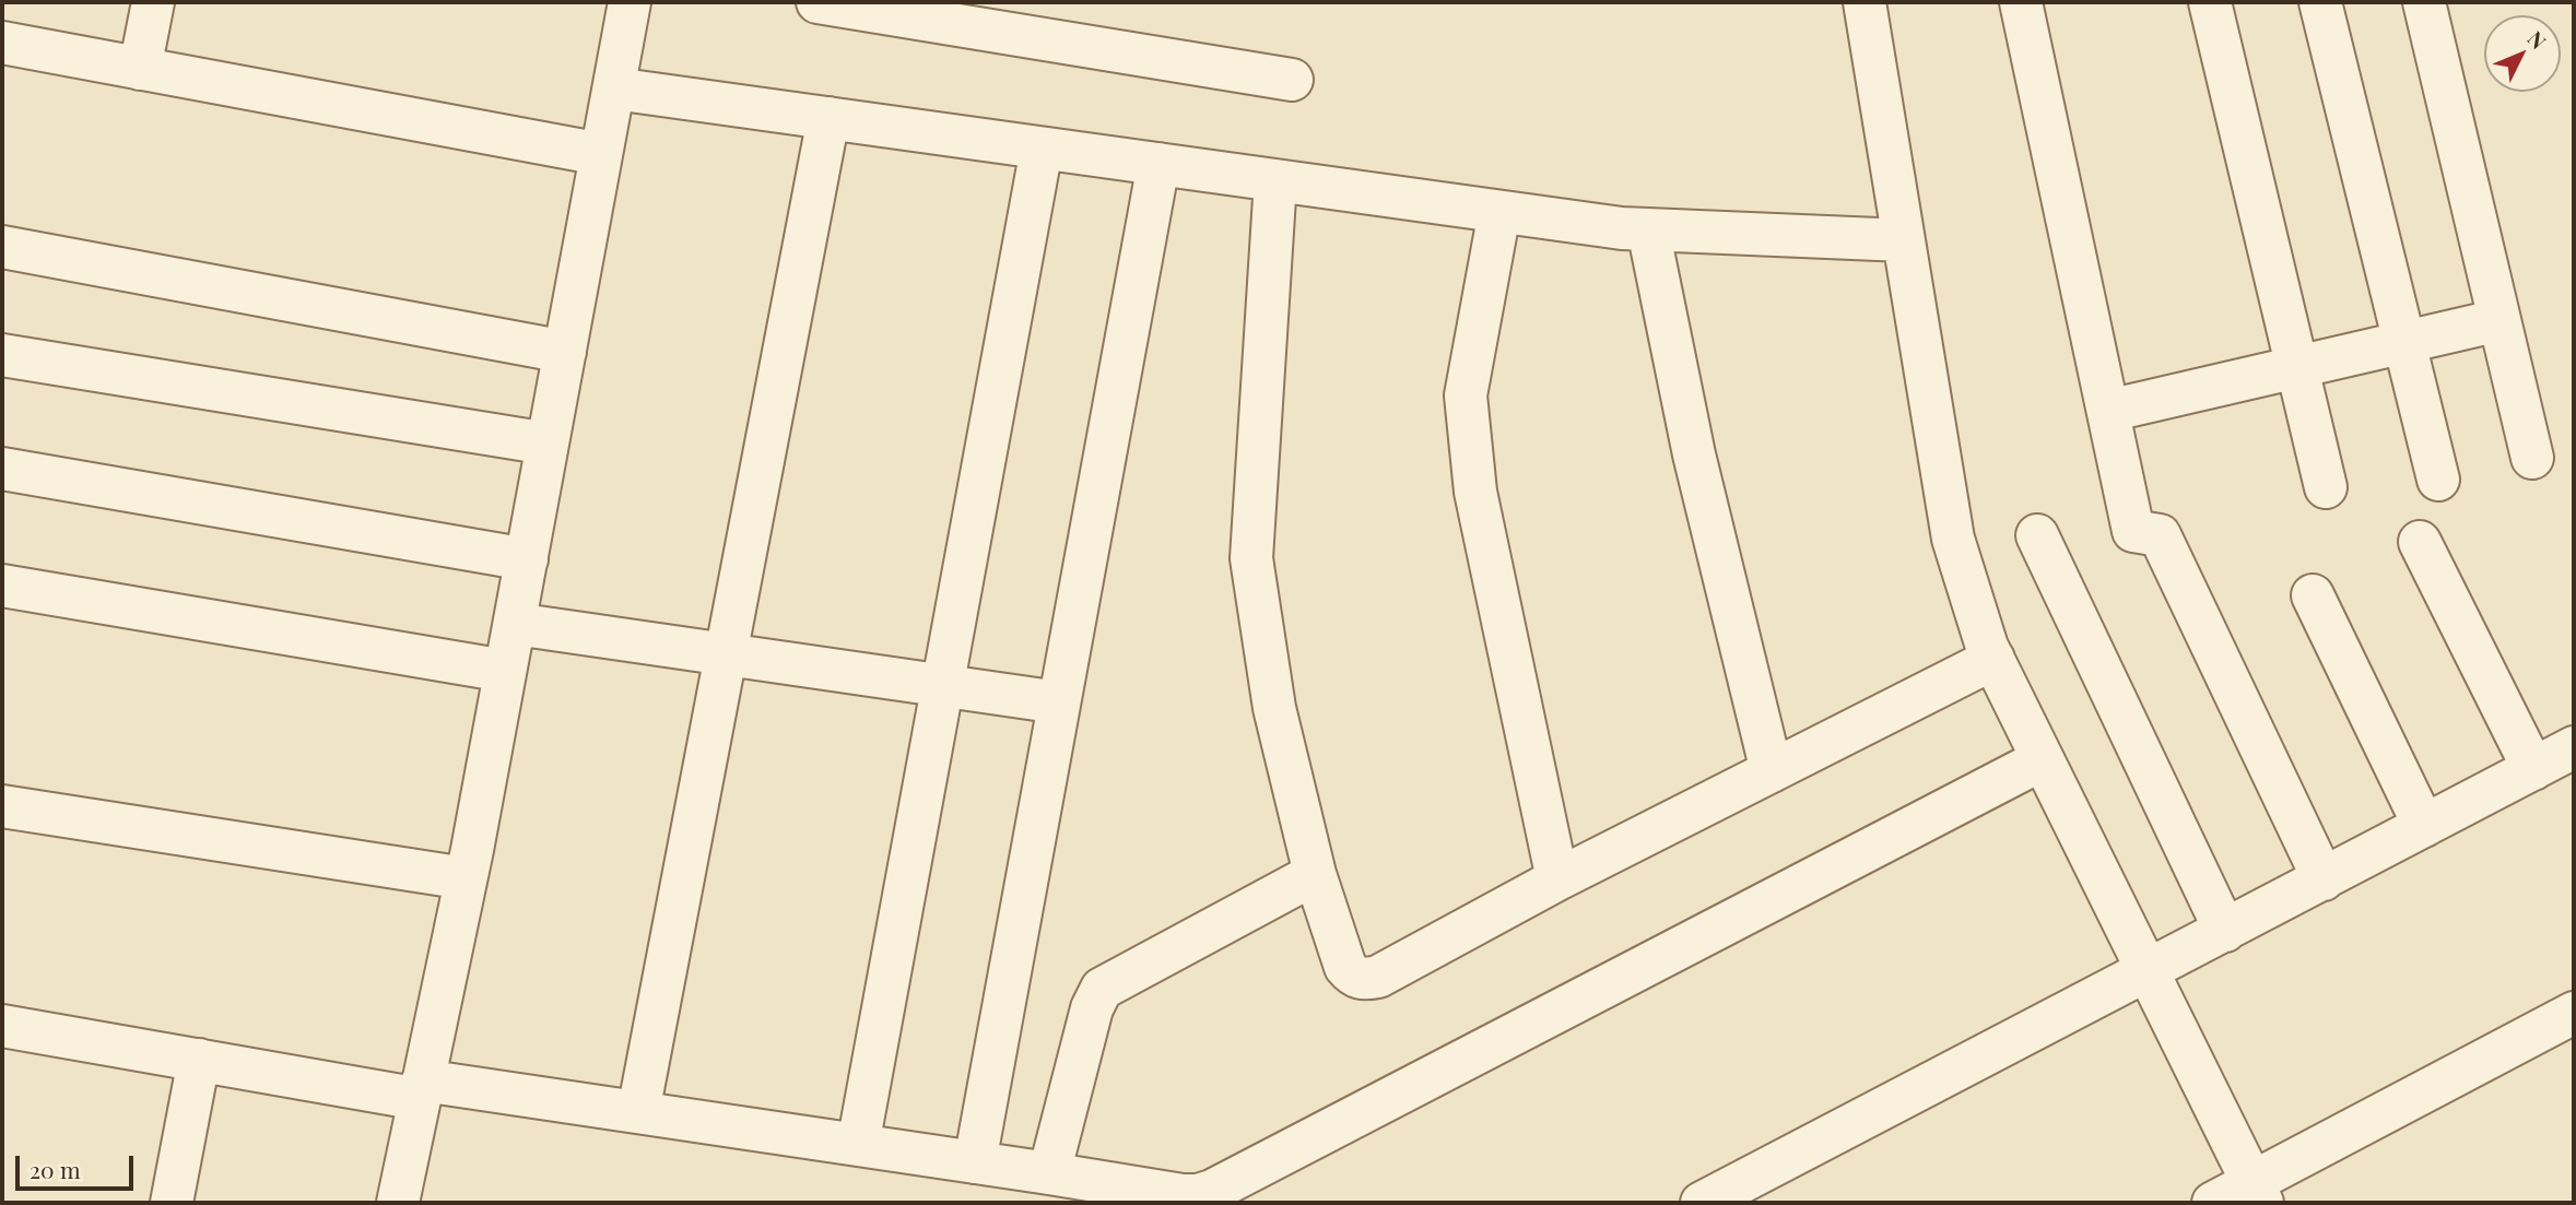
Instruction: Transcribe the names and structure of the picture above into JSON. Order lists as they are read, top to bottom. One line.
{"scale_bar":"20 m","north":"top right"}
